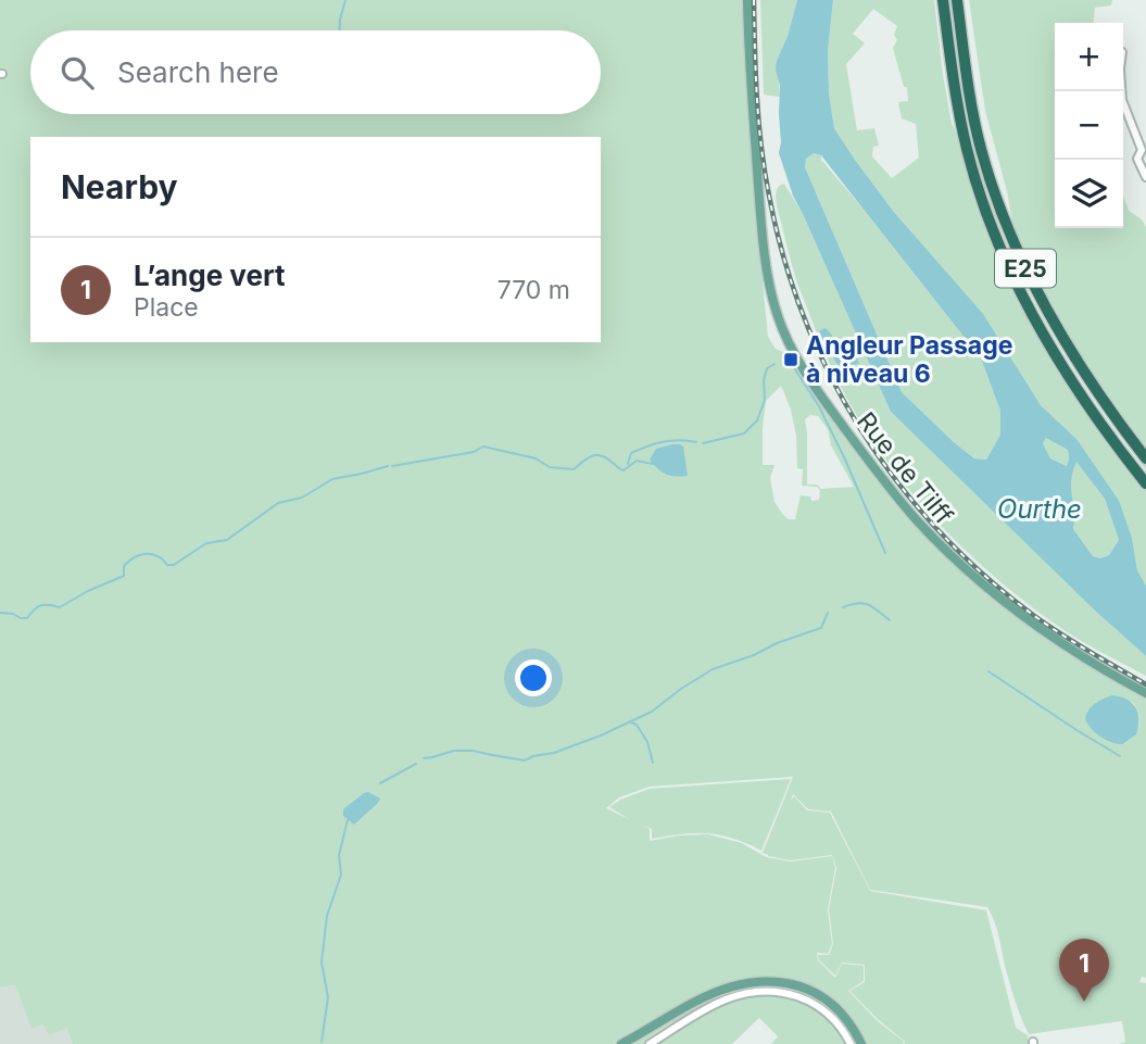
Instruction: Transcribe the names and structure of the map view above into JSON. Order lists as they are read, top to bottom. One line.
{"streets":{"highway":["E25"],"main road":["Rue de Tilff"]},"water":["Ourthe"],"places":{"transit":["Angleur Passage à niveau 6"]},"page":{"map_buttons":["+","−"],"search":"Search here","heading":"Nearby","list":[{"mark":"1","name":"L’ange vert","note":"Place","value":"770 m"}],"pins":"1"}}
